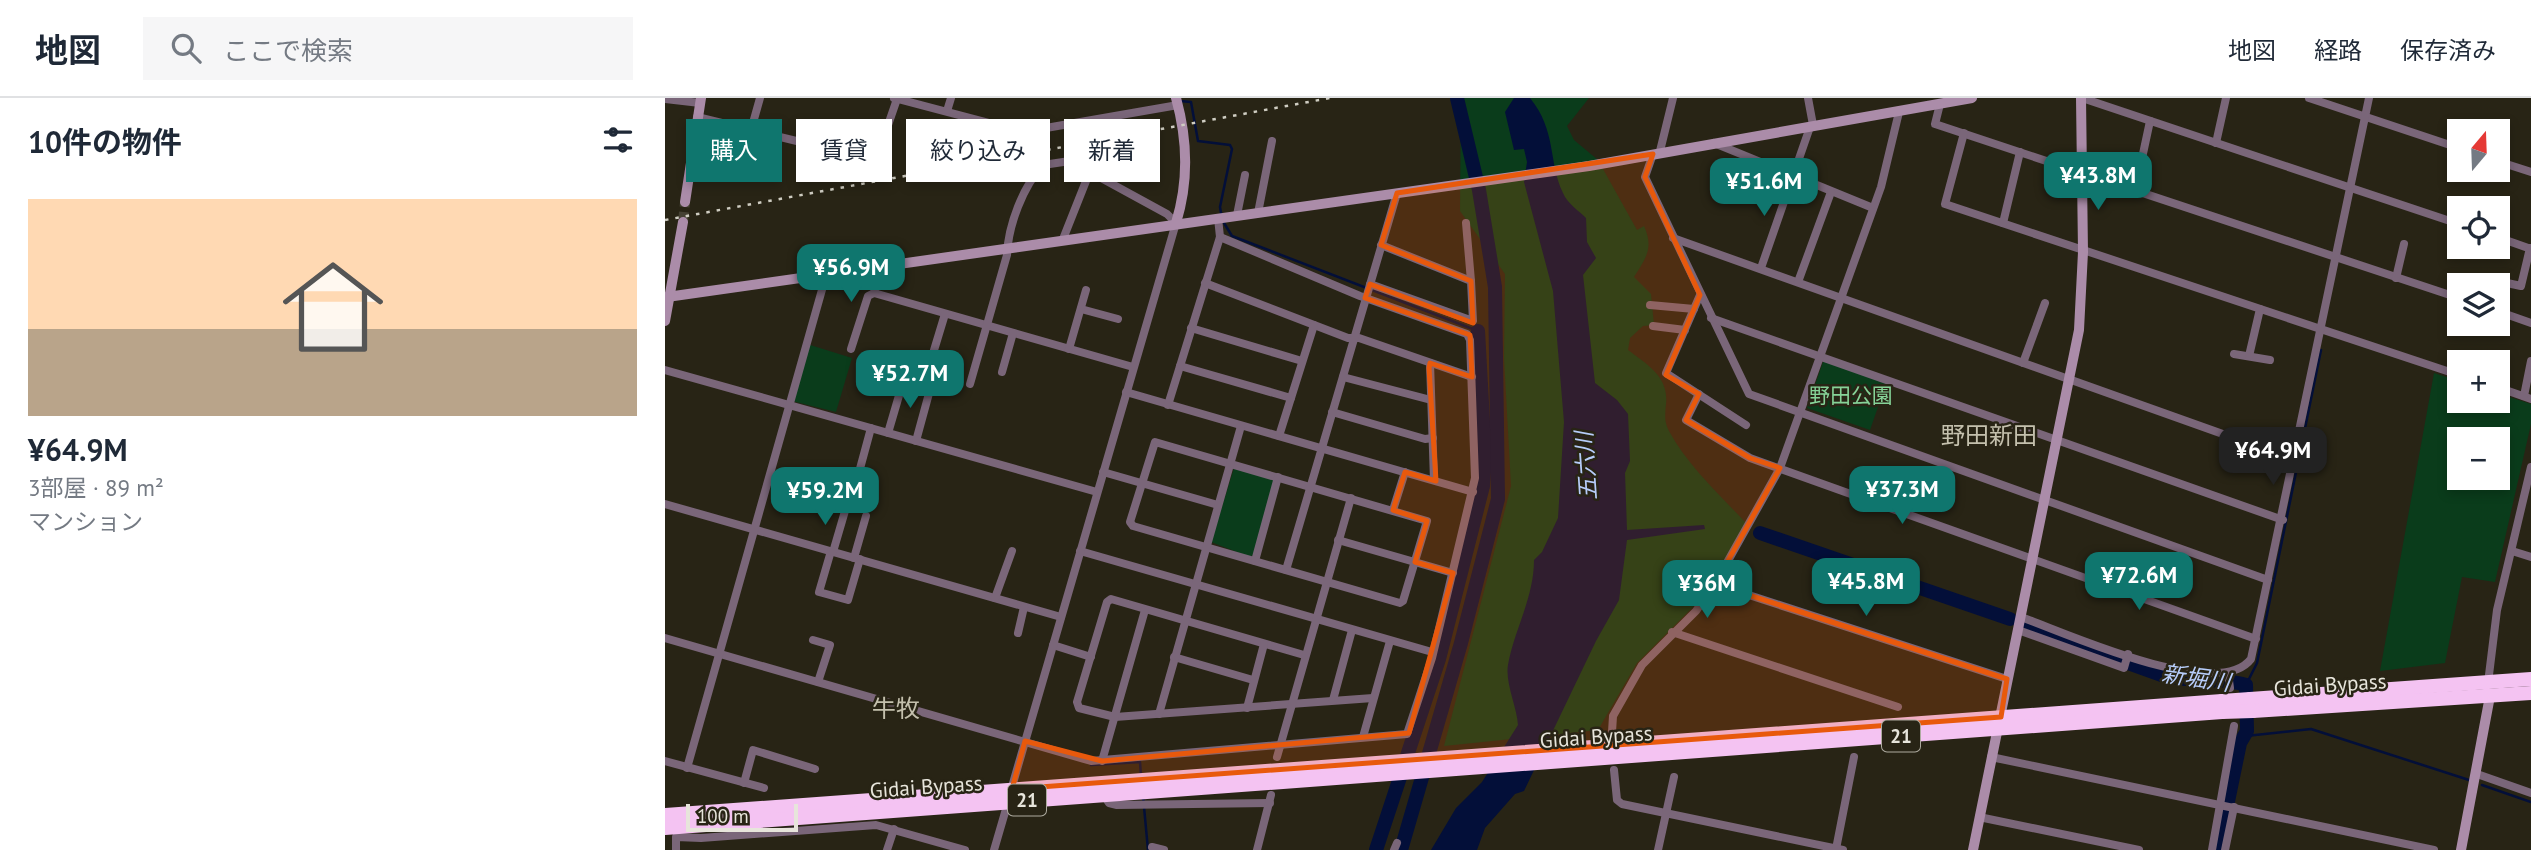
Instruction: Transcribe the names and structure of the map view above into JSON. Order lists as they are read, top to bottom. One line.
{"streets":{"highway":["Gidai Bypass","21"]},"districts":["野田新田","牛牧"],"water":["五六川","新堀川"],"parks":["野田公園"],"scale_bar":"100 m","north":"top","page":{"header":"地図","search":"ここで検索","nav":["地図","経路","保存済み"],"heading":"10件の物件","map_buttons":["+","−"],"chip":["購入","賃貸","絞り込み","新着"],"price":["¥43.8M","¥51.6M","¥56.9M","¥52.7M","¥64.9M","¥37.3M","¥59.2M","¥72.6M","¥45.8M","¥36M"],"list":[{"name":"¥64.9M","note":"3部屋 · 89 m² · マンション"}],"scale":"100 m"}}
